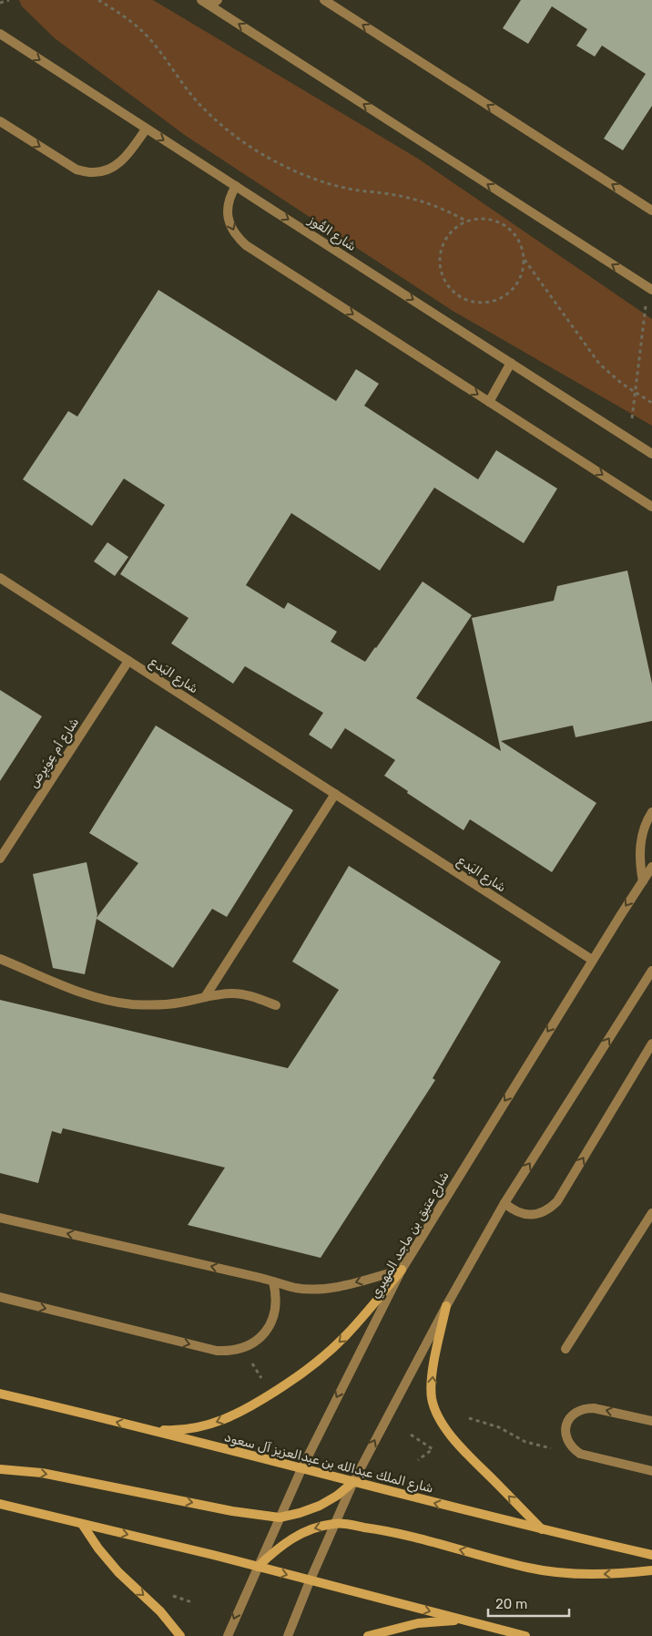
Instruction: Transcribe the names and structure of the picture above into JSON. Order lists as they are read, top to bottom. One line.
{"streets":{"main road":["شارع الملك عبدالله بن عبدالعزيز آل سعود"],"street":["شارع القُوز","شارع البَدع","شارع أم عِوَيرِض","شارع عتيق بن ماجد المهيري"]},"crossings":[["شارع البَدع","شارع أم عِوَيرِض"],["شارع البَدع","شارع عتيق بن ماجد المهيري"],["شارع عتيق بن ماجد المهيري","شارع الملك عبدالله بن عبدالعزيز آل سعود"]],"scale_bar":"20 m"}
